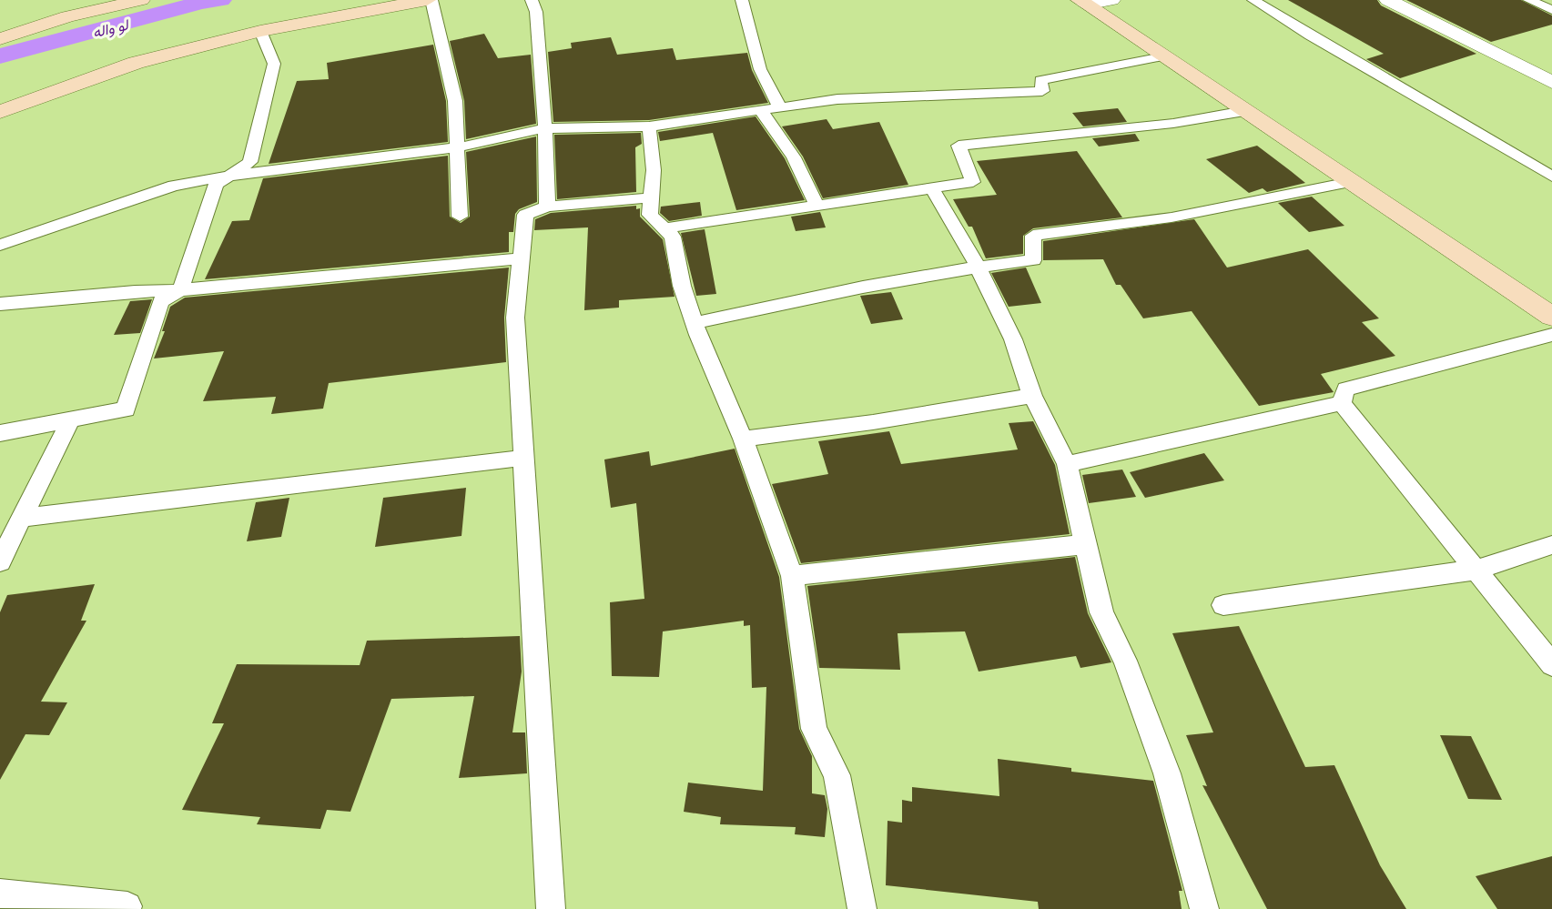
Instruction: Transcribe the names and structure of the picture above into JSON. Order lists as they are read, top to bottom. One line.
{"water":["لو واله"]}
